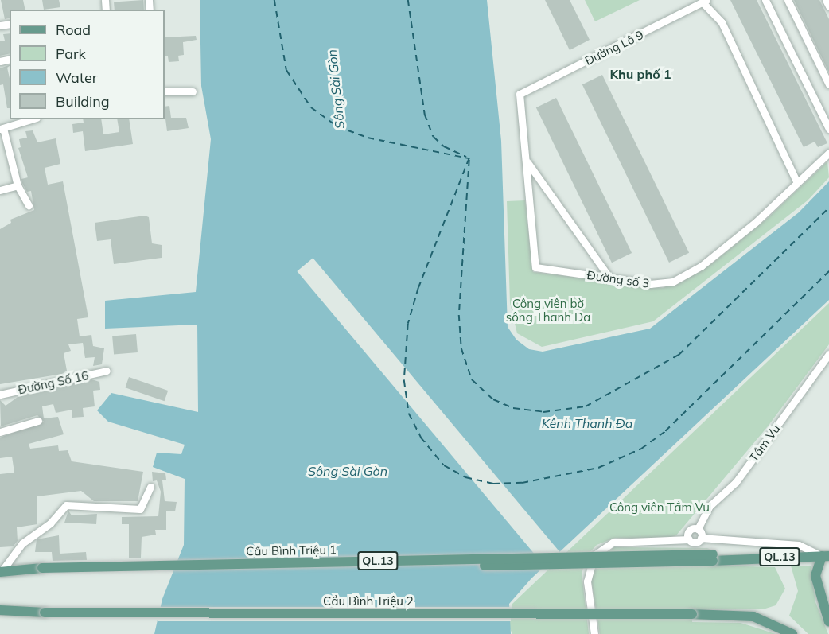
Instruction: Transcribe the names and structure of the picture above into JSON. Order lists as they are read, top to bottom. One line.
{"streets":{"main road":["Cầu Bình Triệu 1","QL.13","Cầu Bình Triệu 2"],"street":["Đường Lô 9","Đường số 3","Đường Số 16","Tầm Vu"]},"crossings":[["Đường Lô 9","Đường số 3"]],"districts":["Khu phố 1"],"water":["Sông Sài Gòn","Kênh Thanh Đa"],"parks":["Công viên bờ sông Thanh Đa","Công viên Tầm Vu"],"legend":["Road","Park","Water","Building"]}
